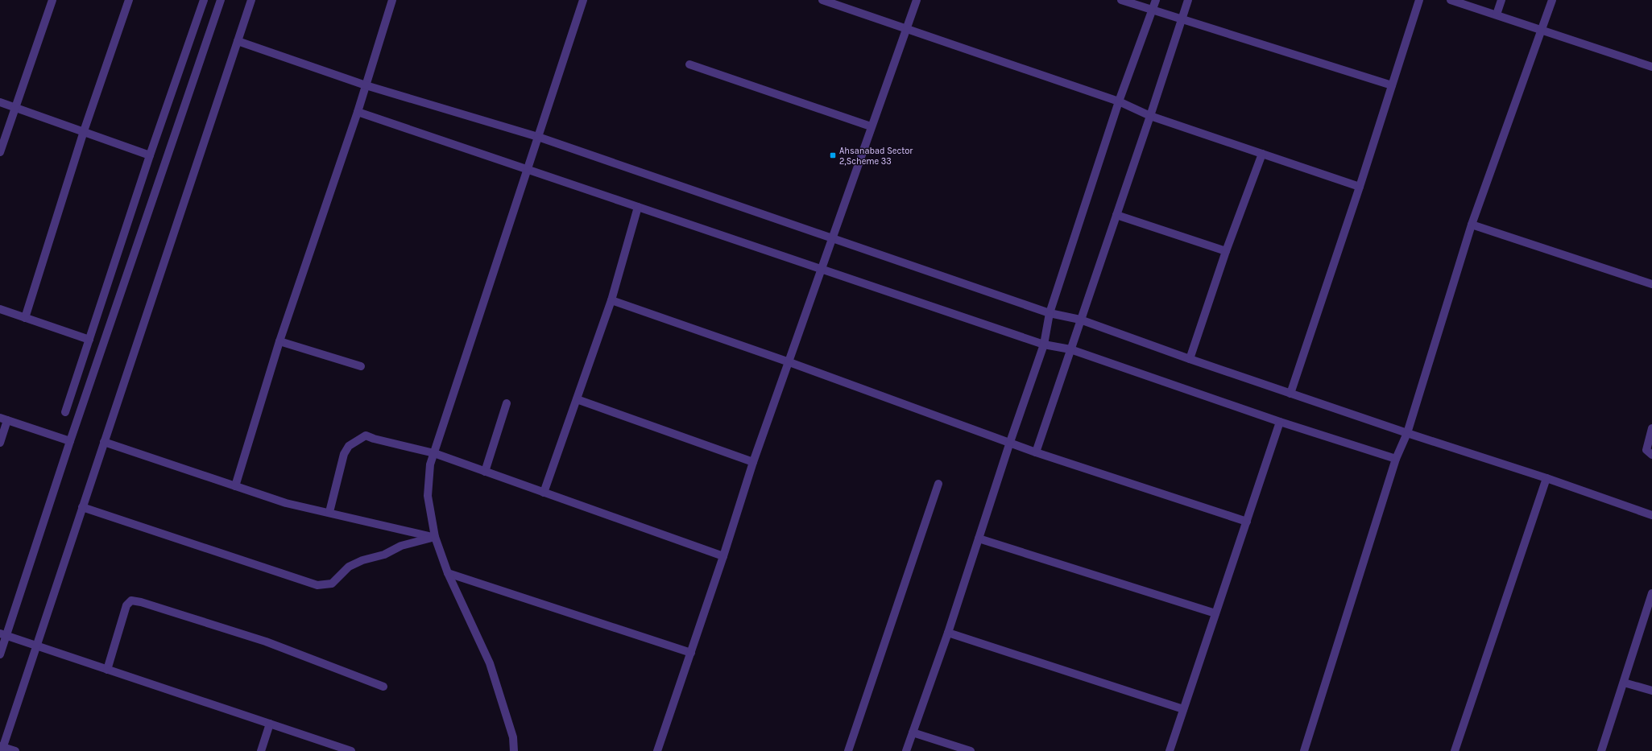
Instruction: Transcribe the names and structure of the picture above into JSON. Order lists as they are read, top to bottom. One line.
{"places":{"transit":["Ahsanabad Sector 2,Scheme 33"]}}
